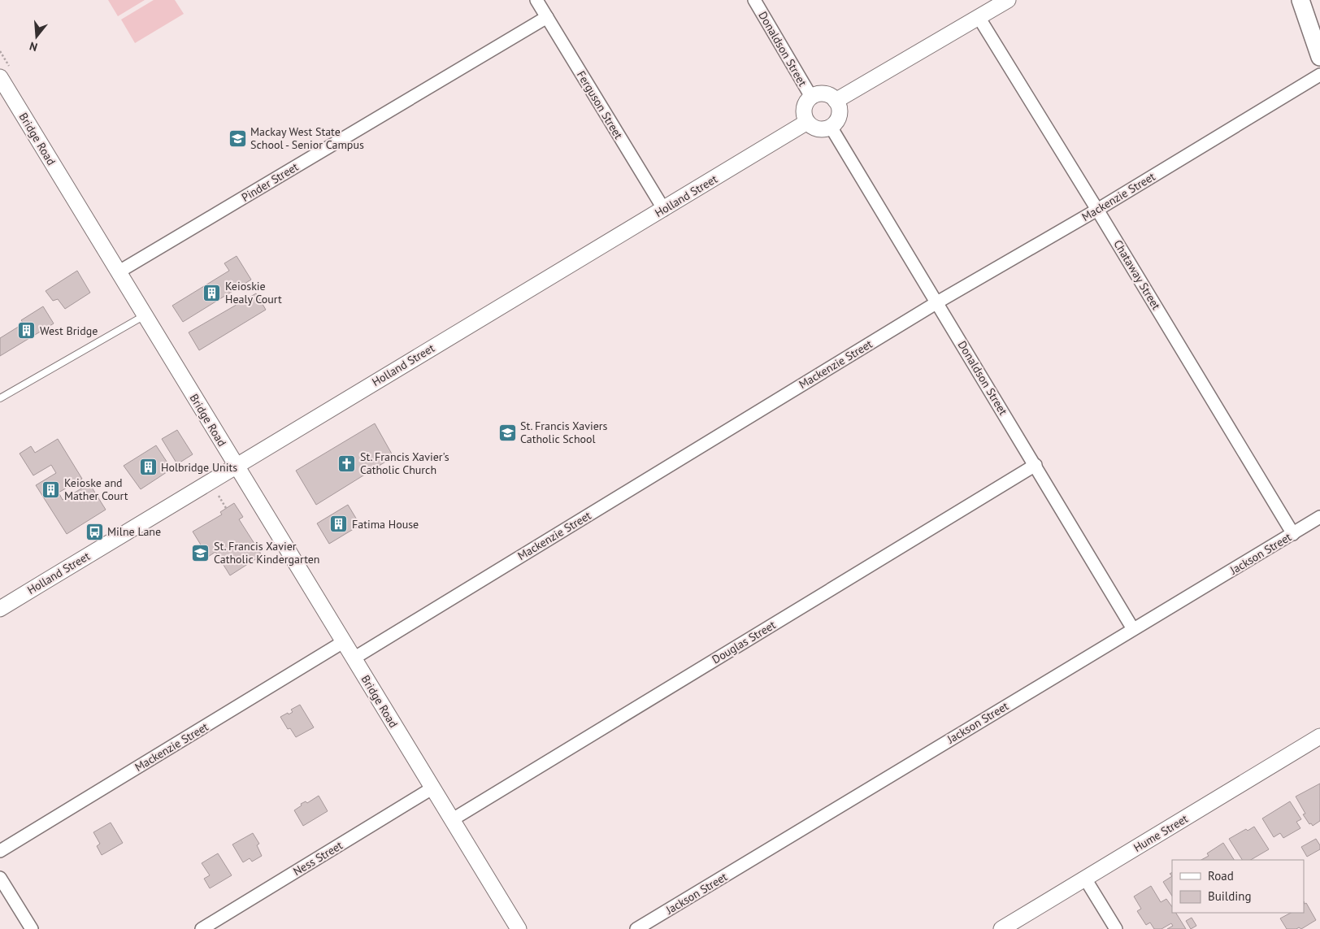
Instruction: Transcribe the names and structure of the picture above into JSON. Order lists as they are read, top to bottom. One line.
{"streets":{"street":["Donaldson Street","Ferguson Street","Bridge Road","Pinder Street","Holland Street","Mackenzie Street","Chataway Street","Jackson Street","Douglas Street","Hume Street","Ness Street"]},"crossings":[["Donaldson Street","Holland Street"],["Donaldson Street","Mackenzie Street"],["Donaldson Street","Jackson Street"],["Donaldson Street","Douglas Street"],["Ferguson Street","Pinder Street"],["Ferguson Street","Holland Street"],["Bridge Road","Pinder Street"],["Bridge Road","Holland Street"],["Bridge Road","Mackenzie Street"],["Bridge Road","Douglas Street"],["Bridge Road","Ness Street"],["Mackenzie Street","Chataway Street"],["Chataway Street","Jackson Street"]],"places":{"school or university":["Mackay West State School - Senior Campus","St. Francis Xaviers Catholic School","St. Francis Xavier Catholic Kindergarten"],"building":["Keioskie Healy Court","West Bridge","Holbridge Units","Keioske and Mather Court","Fatima House"],"church":["St. Francis Xavier's Catholic Church"],"bus stop":["Milne Lane"]},"legend":["Road","Building"],"north":"bottom"}
